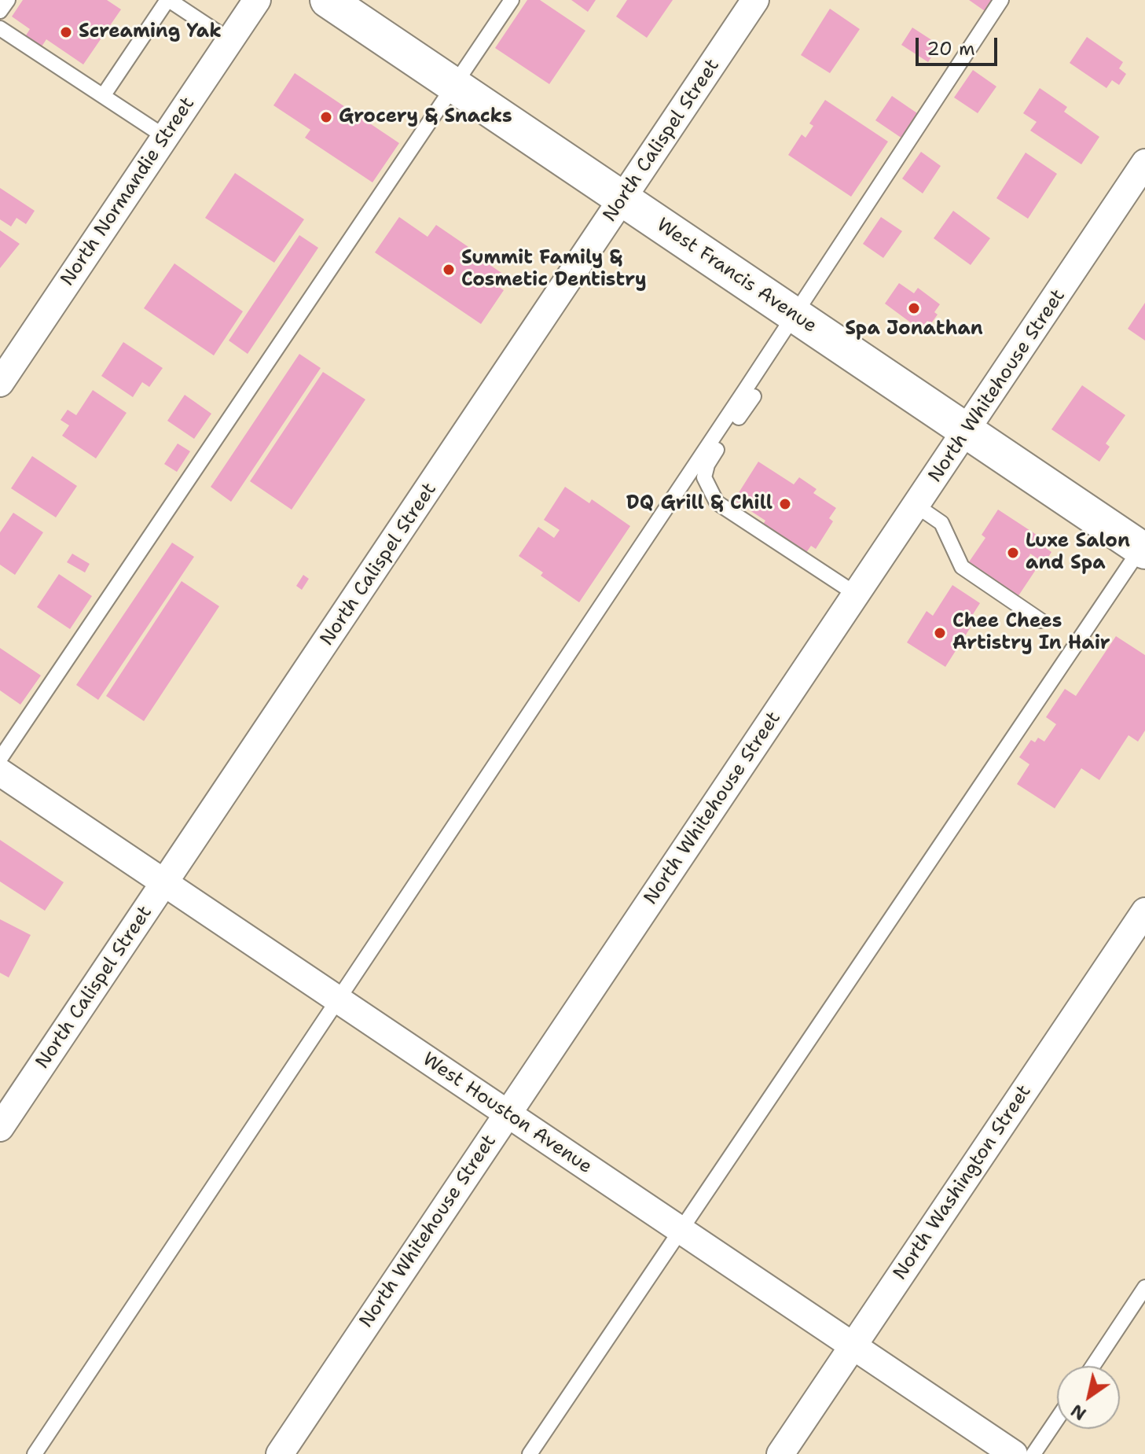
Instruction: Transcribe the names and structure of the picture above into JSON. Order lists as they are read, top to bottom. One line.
{"streets":{"main road":["West Francis Avenue"],"street":["North Calispel Street","North Normandie Street","North Whitehouse Street","West Houston Avenue","North Washington Street"]},"crossings":[["North Calispel Street","West Francis Avenue"],["North Calispel Street","West Houston Avenue"],["West Francis Avenue","North Whitehouse Street"],["North Whitehouse Street","West Houston Avenue"],["West Houston Avenue","North Washington Street"]],"places":["Screaming Yak","Grocery & Snacks","Summit Family & Cosmetic Dentistry","Spa Jonathan","DQ Grill & Chill","Luxe Salon and Spa","Chee Chees Artistry In Hair"],"scale_bar":"20 m","north":"bottom left"}
